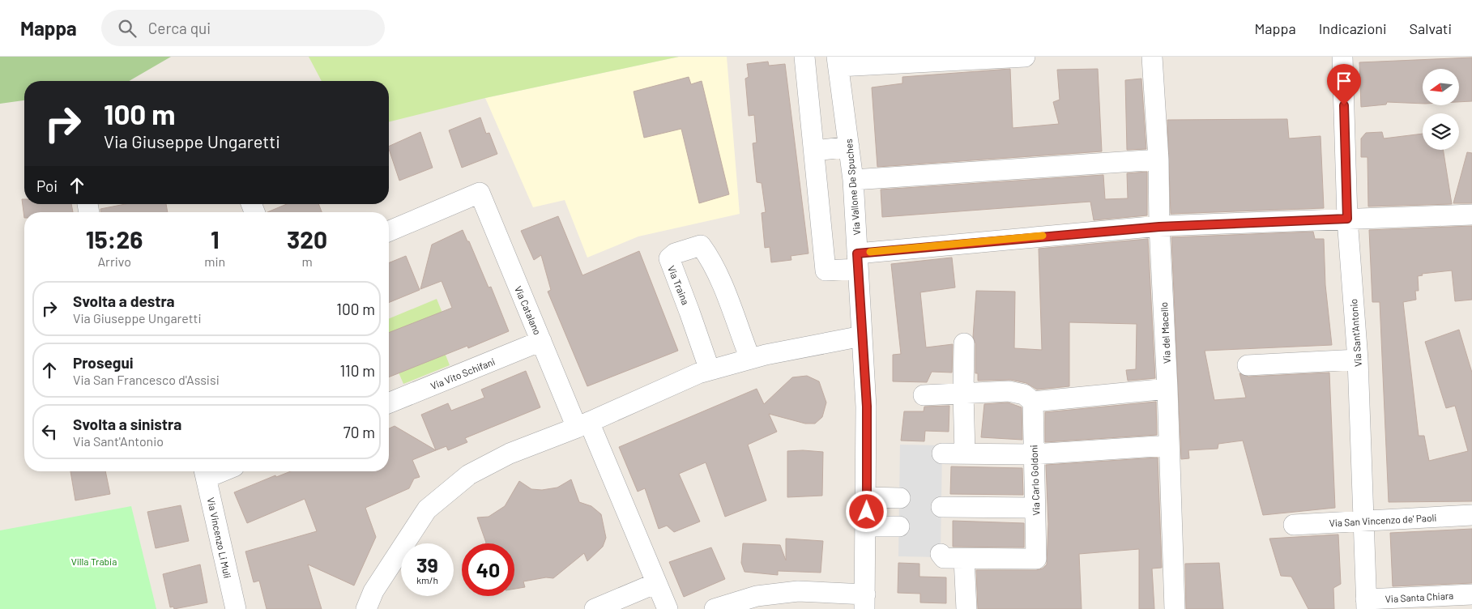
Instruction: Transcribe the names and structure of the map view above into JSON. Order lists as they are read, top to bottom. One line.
{"streets":{"street":["Via Vallone De Spuches","Via Traina","Via Catalano","Via del Macello","Via Sant'Antonio","Via Vito Schifani","Via Carlo Goldoni","Via San Vincenzo de' Paoli","Via Vincenzo Li Muli","Via Santa Chiara"]},"crossings":[["Via Catalano","Via Vito Schifani"],["Via Sant'Antonio","Via San Vincenzo de' Paoli"],["Via Sant'Antonio","Via Santa Chiara"]],"parks":["Villa Trabia"],"north":"left","page":{"header":"Mappa","search":"Cerca qui","nav":["Mappa","Indicazioni","Salvati"],"turn":["100 m","Via Giuseppe Ungaretti"],"then":"Poi","eta":["15:26","Arrivo","1","min","320","m"],"list":[{"name":"Svolta a destra","note":"Via Giuseppe Ungaretti","value":"100 m"},{"name":"Prosegui","note":"Via San Francesco d'Assisi","value":"110 m"},{"name":"Svolta a sinistra","note":"Via Sant'Antonio","value":"70 m"}],"speed":"39 km/h","limit":"40"}}
